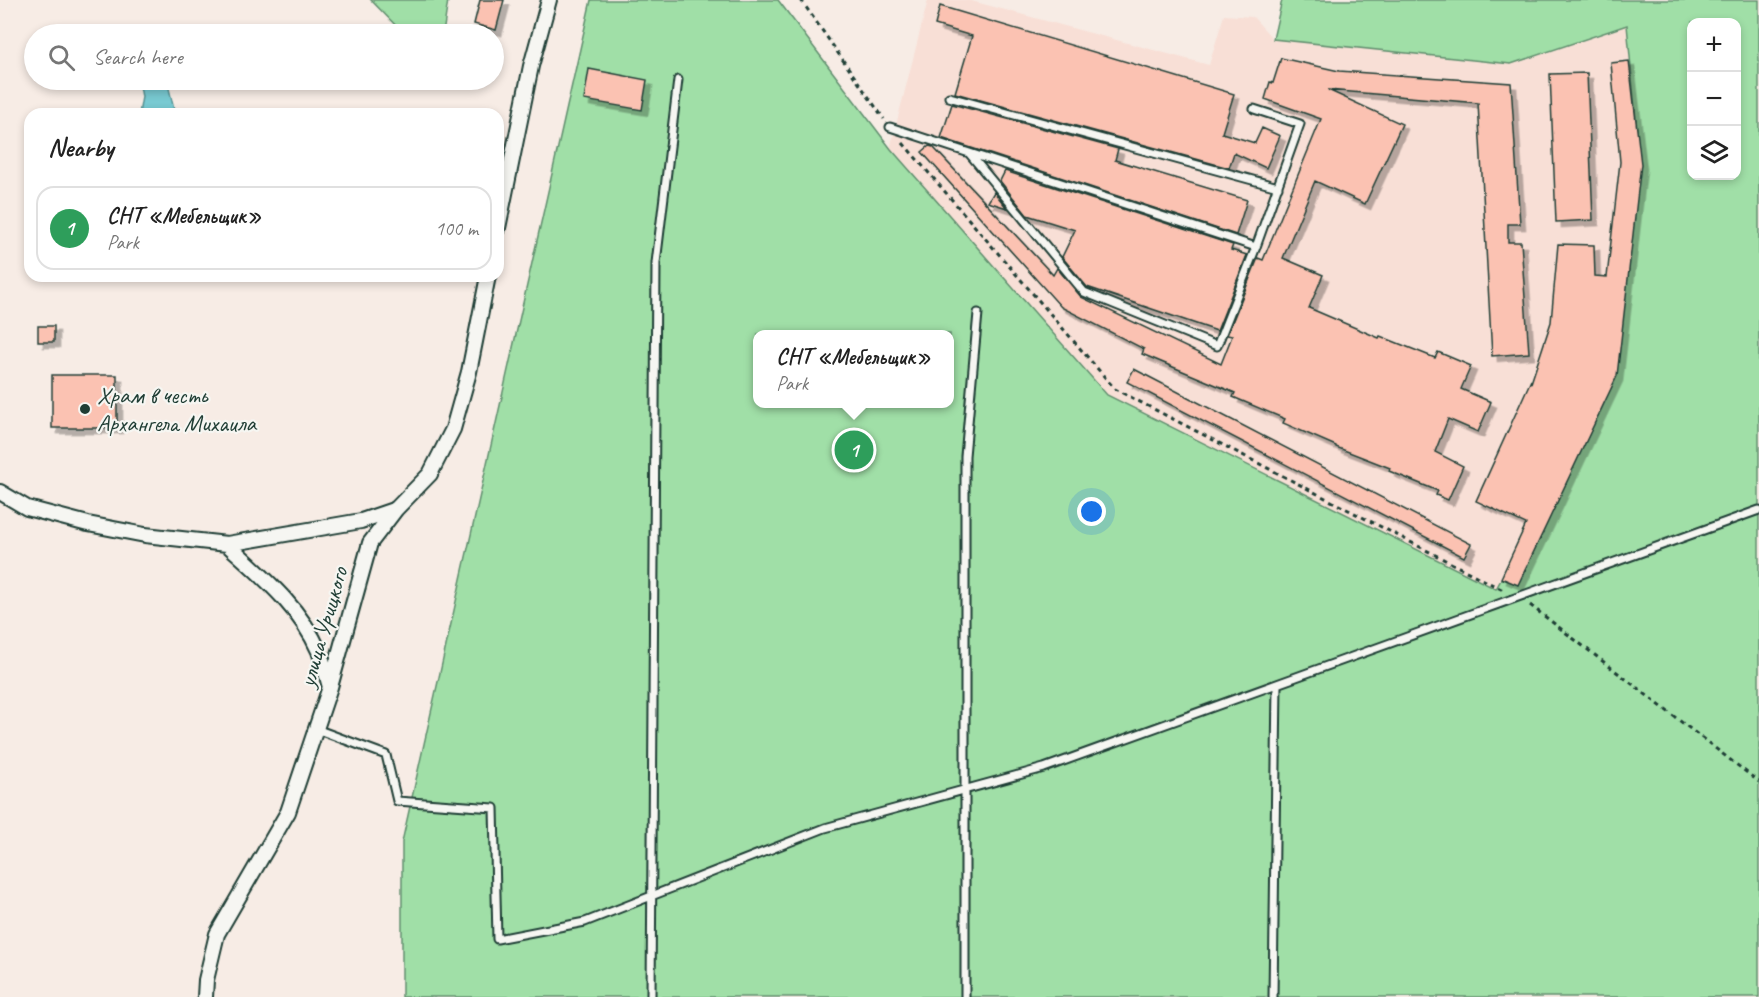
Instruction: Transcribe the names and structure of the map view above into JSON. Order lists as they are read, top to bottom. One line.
{"streets":{"street":["улица Урицкого"]},"places":["Храм в честь Архангела Михаила"],"page":{"map_buttons":["+","−"],"search":"Search here","heading":"Nearby","list":[{"mark":"1","name":"СНТ «Мебельщик»","note":"Park","value":"100 m"}],"popup":["СНТ «Мебельщик»","Park"],"pins":"1"}}
